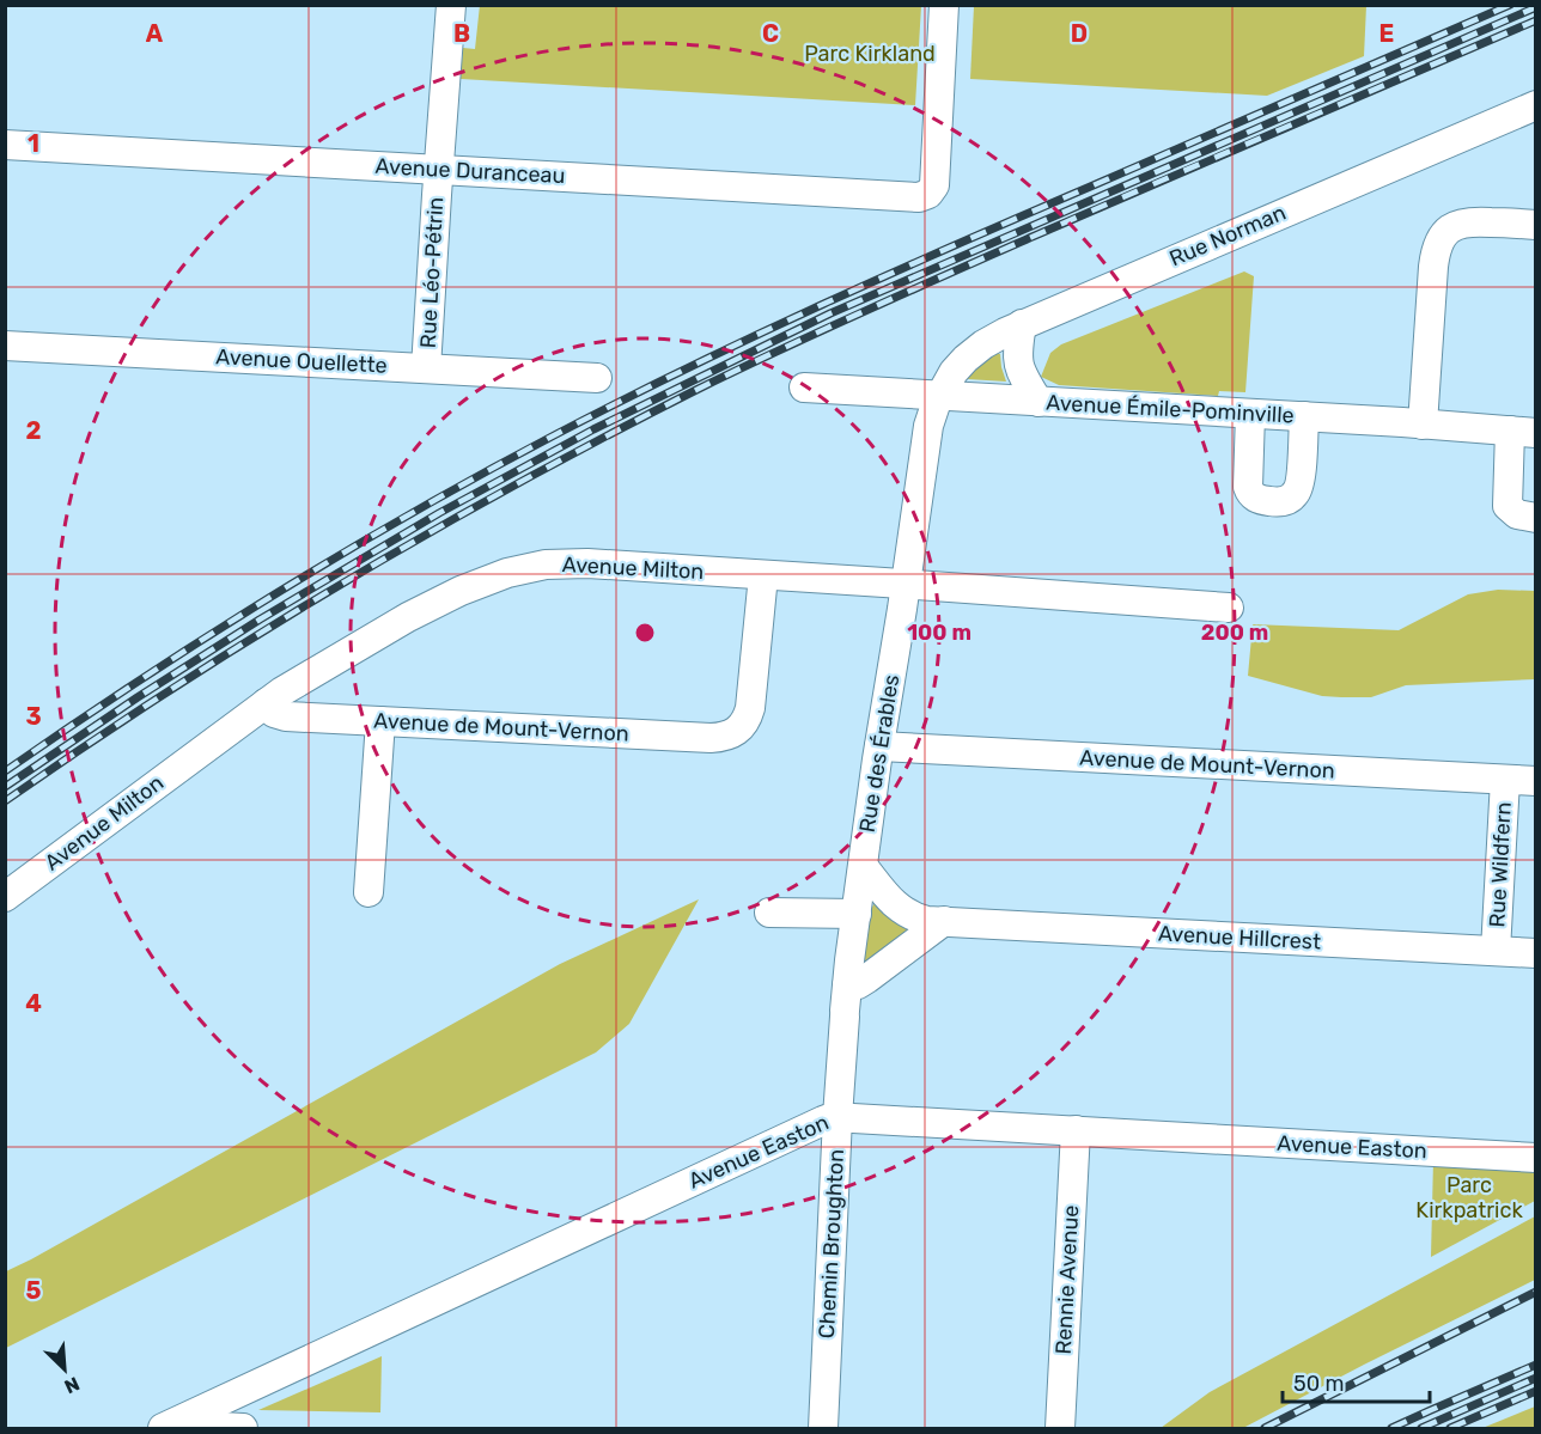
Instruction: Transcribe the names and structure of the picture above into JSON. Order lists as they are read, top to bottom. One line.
{"streets":{"street":["Avenue Duranceau","Rue Norman","Rue Léo-Pétrin","Avenue Ouellette","Avenue Émile-Pominville","Avenue Milton","Avenue de Mount-Vernon","Rue des Érables","Rue Wildfern","Avenue Hillcrest","Avenue Easton","Chemin Broughton","Rennie Avenue"]},"crossings":[["Avenue Duranceau","Rue Léo-Pétrin"],["Rue Norman","Avenue Émile-Pominville"],["Rue Norman","Rue des Érables"],["Rue Léo-Pétrin","Avenue Ouellette"],["Avenue Émile-Pominville","Rue des Érables"],["Avenue Milton","Avenue de Mount-Vernon"],["Avenue Milton","Rue des Érables"],["Avenue de Mount-Vernon","Rue des Érables"],["Avenue de Mount-Vernon","Rue Wildfern"],["Rue des Érables","Avenue Hillcrest"],["Rue des Érables","Chemin Broughton"],["Rue Wildfern","Avenue Hillcrest"],["Avenue Easton","Chemin Broughton"],["Avenue Easton","Rennie Avenue"]],"parks":["Parc Kirkland","Parc Kirkpatrick"],"scale_bar":"50 m","north":"bottom right","grid":{"columns":["A","B","C","D","E"],"rows":["1","2","3","4","5"]},"rings":["100 m","200 m"]}
